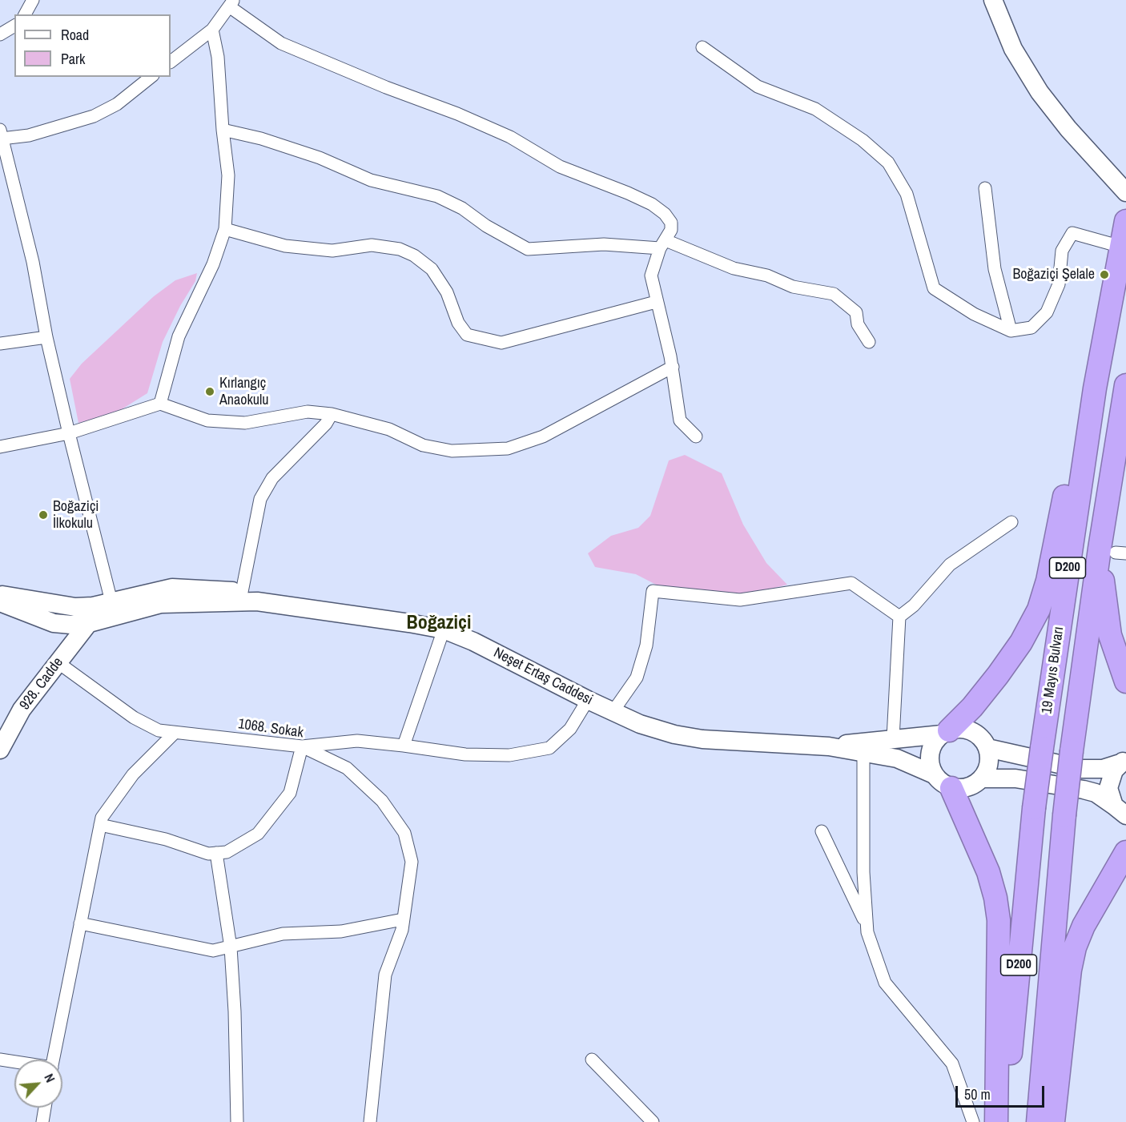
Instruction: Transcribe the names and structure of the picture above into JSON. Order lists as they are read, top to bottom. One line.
{"streets":{"highway":["D200","19 Mayıs Bulvarı"],"main road":["Neşet Ertaş Caddesi","928. Cadde"],"street":["1068. Sokak"]},"crossings":[["Neşet Ertaş Caddesi","928. Cadde"],["928. Cadde","1068. Sokak"]],"districts":["Boğaziçi"],"places":["Boğaziçi Şelale","Kırlangıç Anaokulu","Boğaziçi İlkokulu"],"legend":["Road","Park"],"scale_bar":"50 m","north":"top right"}
